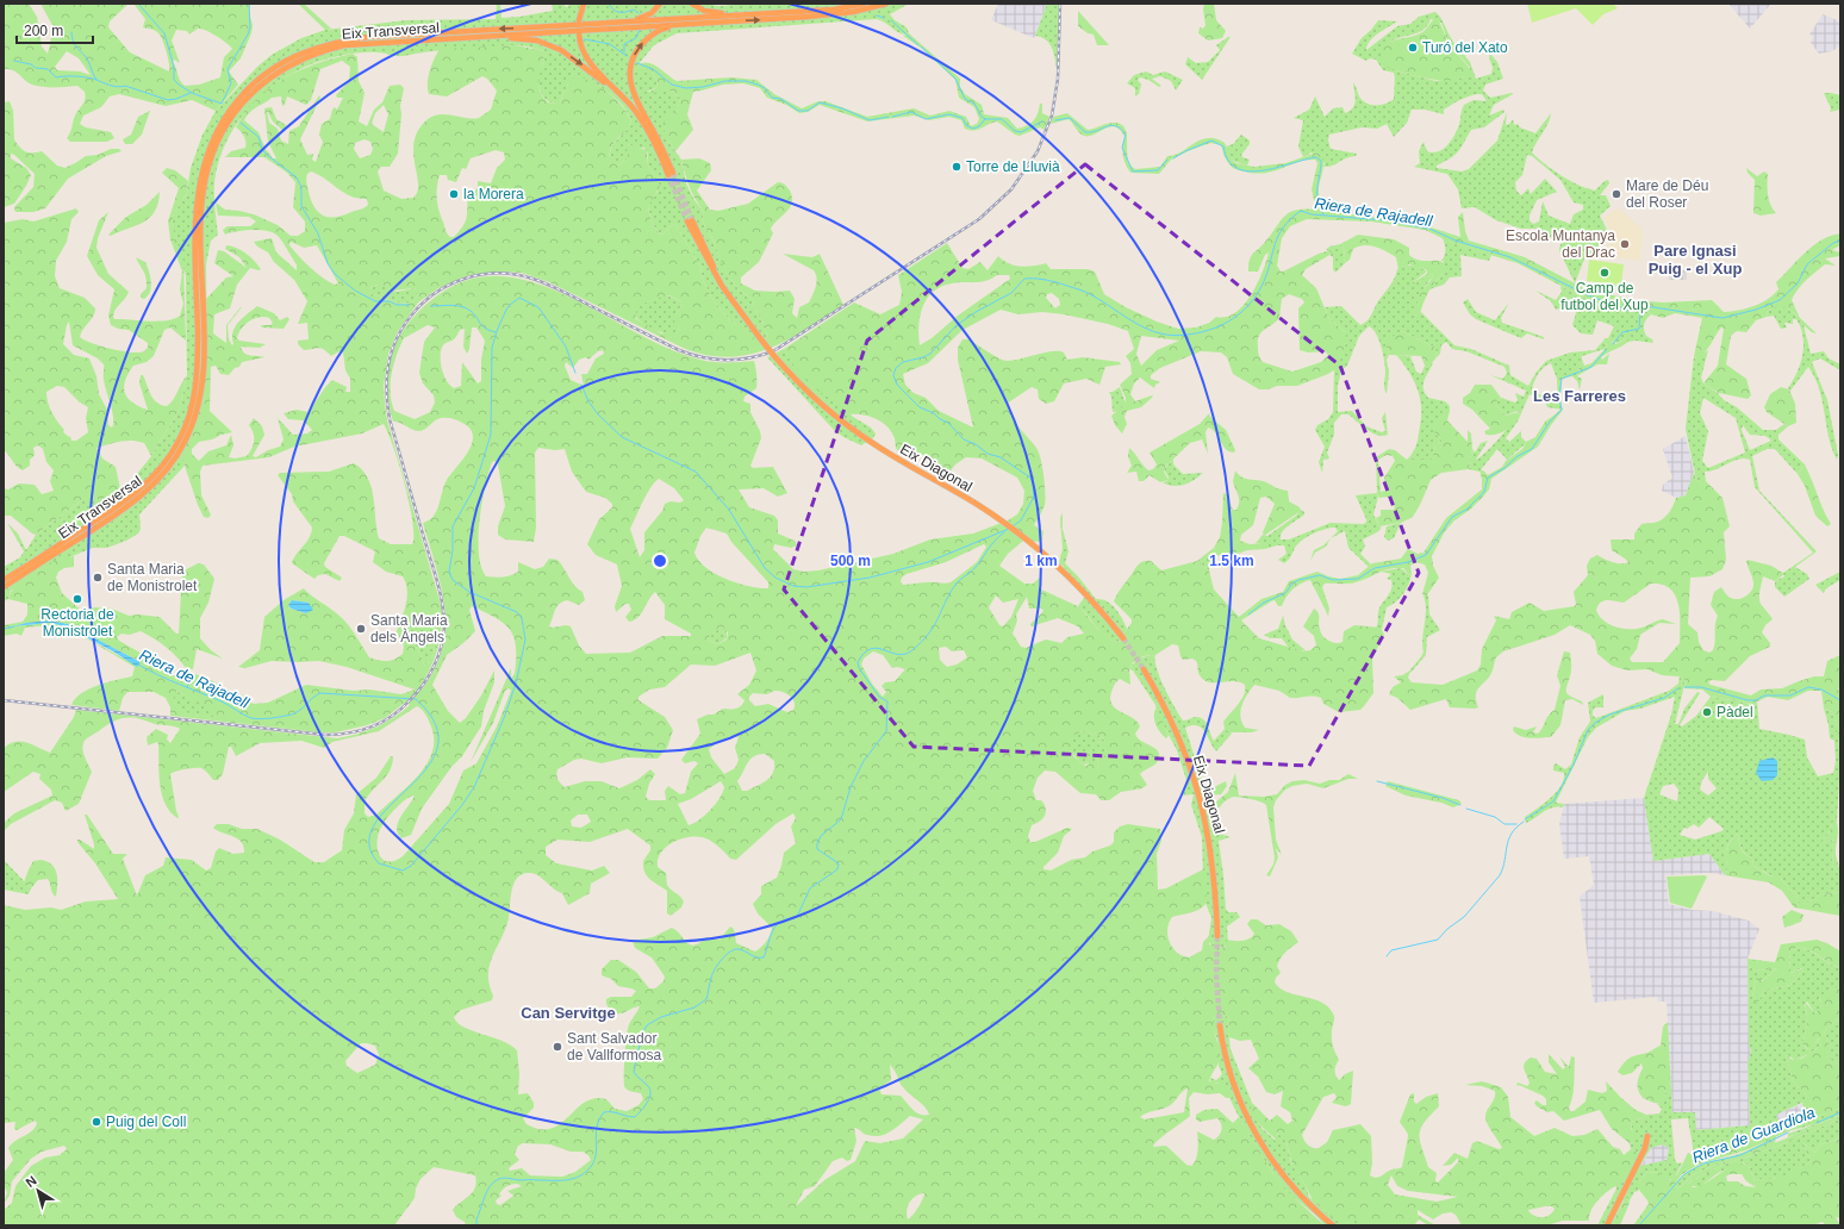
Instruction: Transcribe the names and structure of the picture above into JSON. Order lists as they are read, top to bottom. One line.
{"streets":{"highway":["Eix Transversal","Eix Diagonal"]},"districts":["Pare Ignasi Puig - el Xup","Les Farreres","Can Servitge"],"water":["Riera de Rajadell","Riera de Guardiola"],"places":["Turó del Xato","Torre de Lluvià","la Morera","Mare de Déu del Roser","Escola Muntanya del Drac","Camp de futbol del Xup","Santa Maria de Monistrolet","Rectoria de Monistrolet","Santa Maria dels Àngels","Pàdel","Sant Salvador de Vallformosa","Puig del Coll"],"scale_bar":"200 m","north":"top left","rings":["500 m","1 km","1.5 km"]}
